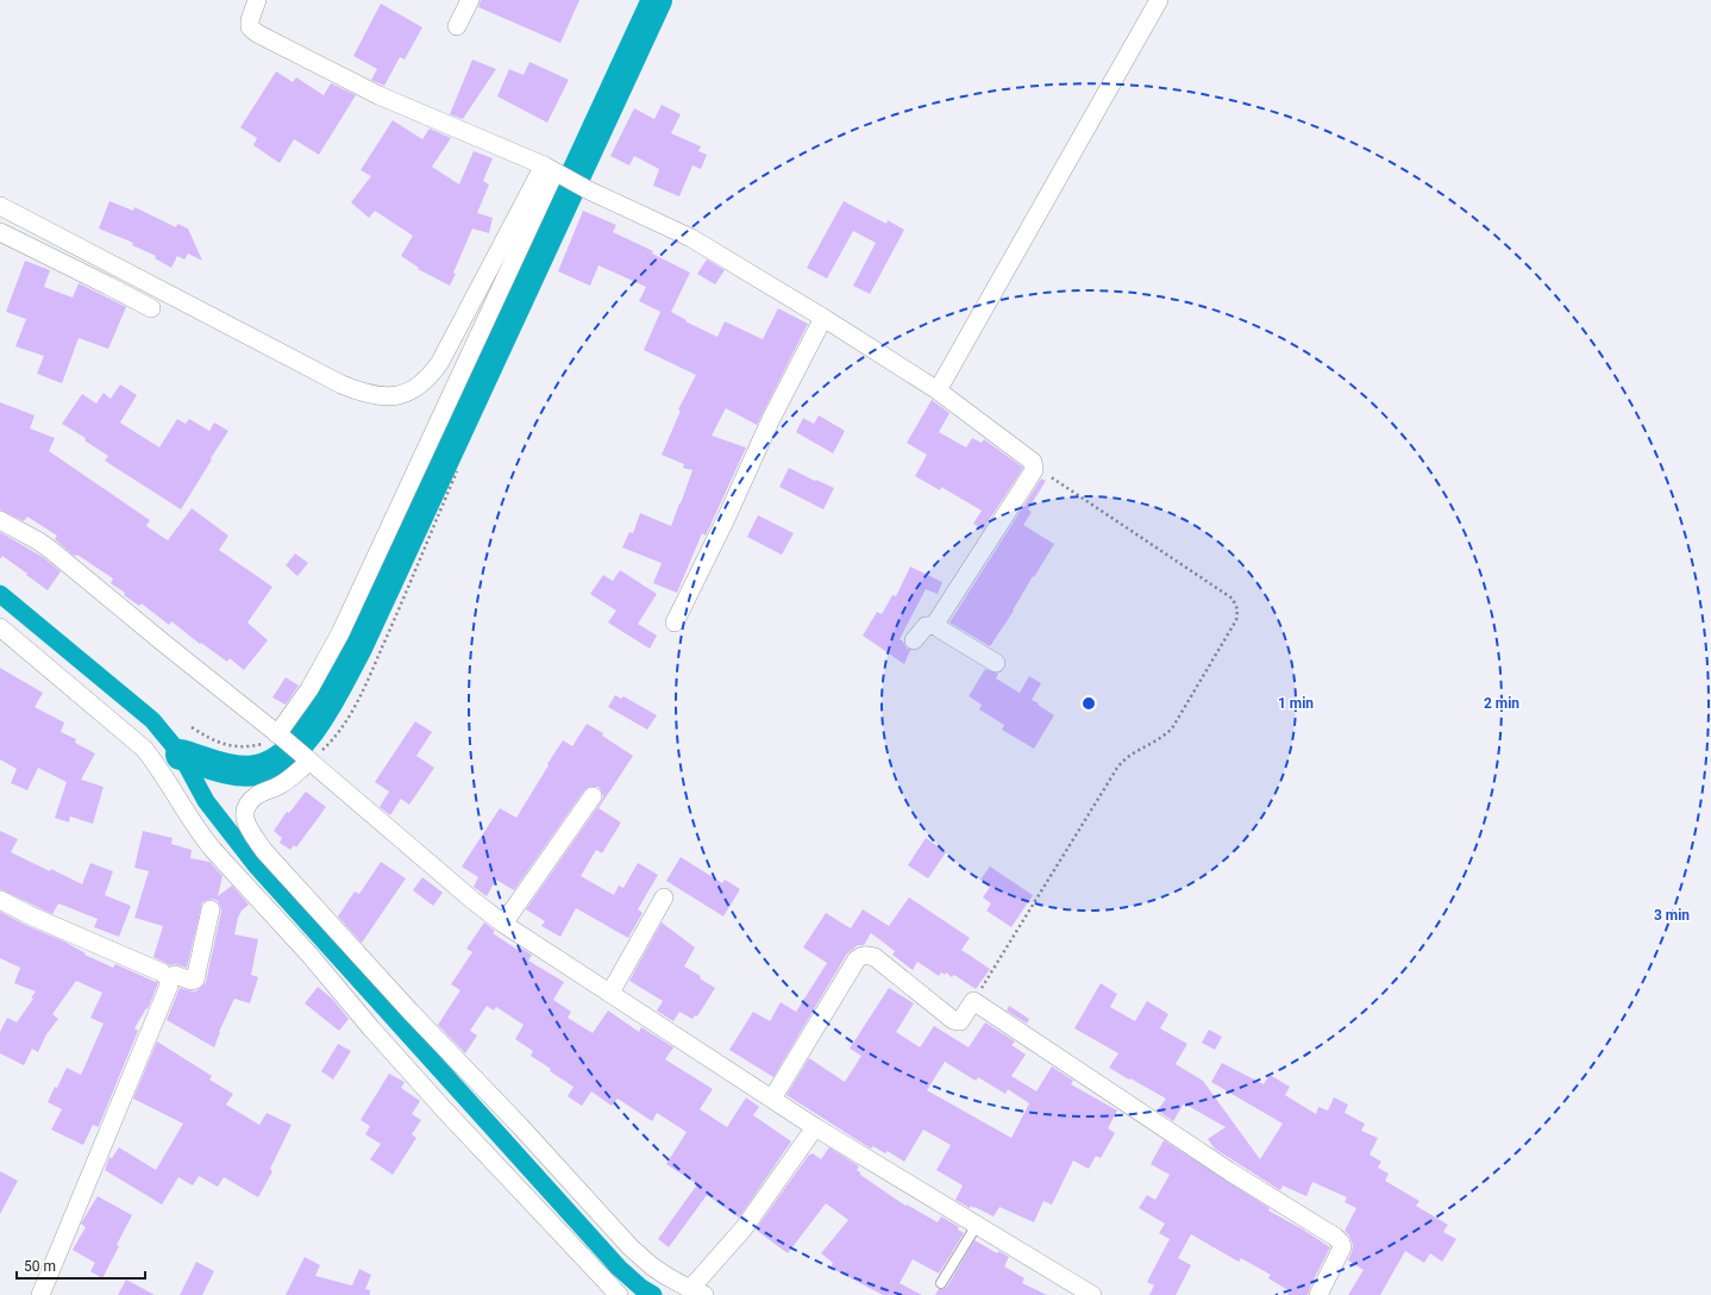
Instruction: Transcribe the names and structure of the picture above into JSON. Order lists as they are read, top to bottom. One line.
{"scale_bar":"50 m","rings":["1 min","2 min","3 min"]}
